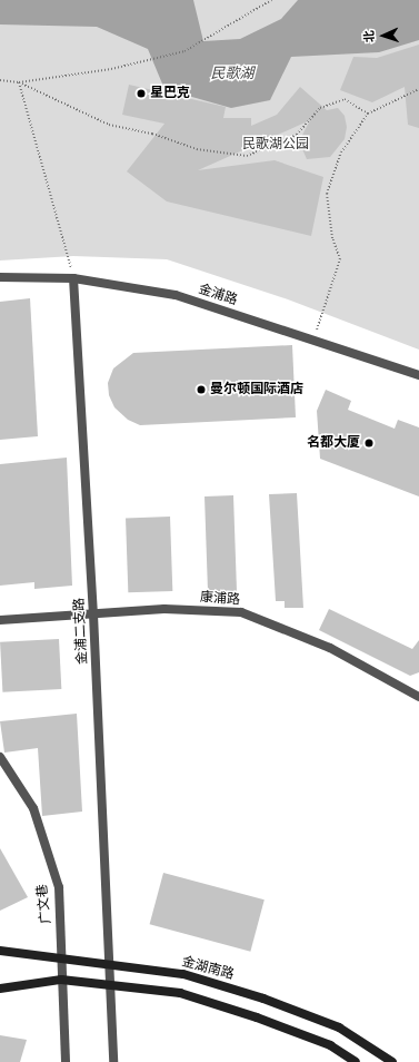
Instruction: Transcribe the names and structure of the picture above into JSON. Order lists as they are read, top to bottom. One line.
{"streets":{"main road":["金湖南路"],"street":["金浦路","康浦路","金浦二支路","广文巷"]},"crossings":[["金浦路","金浦二支路"],["康浦路","金浦二支路"],["金浦二支路","金湖南路"],["广文巷","金湖南路"]],"water":["民歌湖"],"parks":["民歌湖公园"],"places":["星巴克","曼尔顿国际酒店","名都大厦"],"north":"left"}
